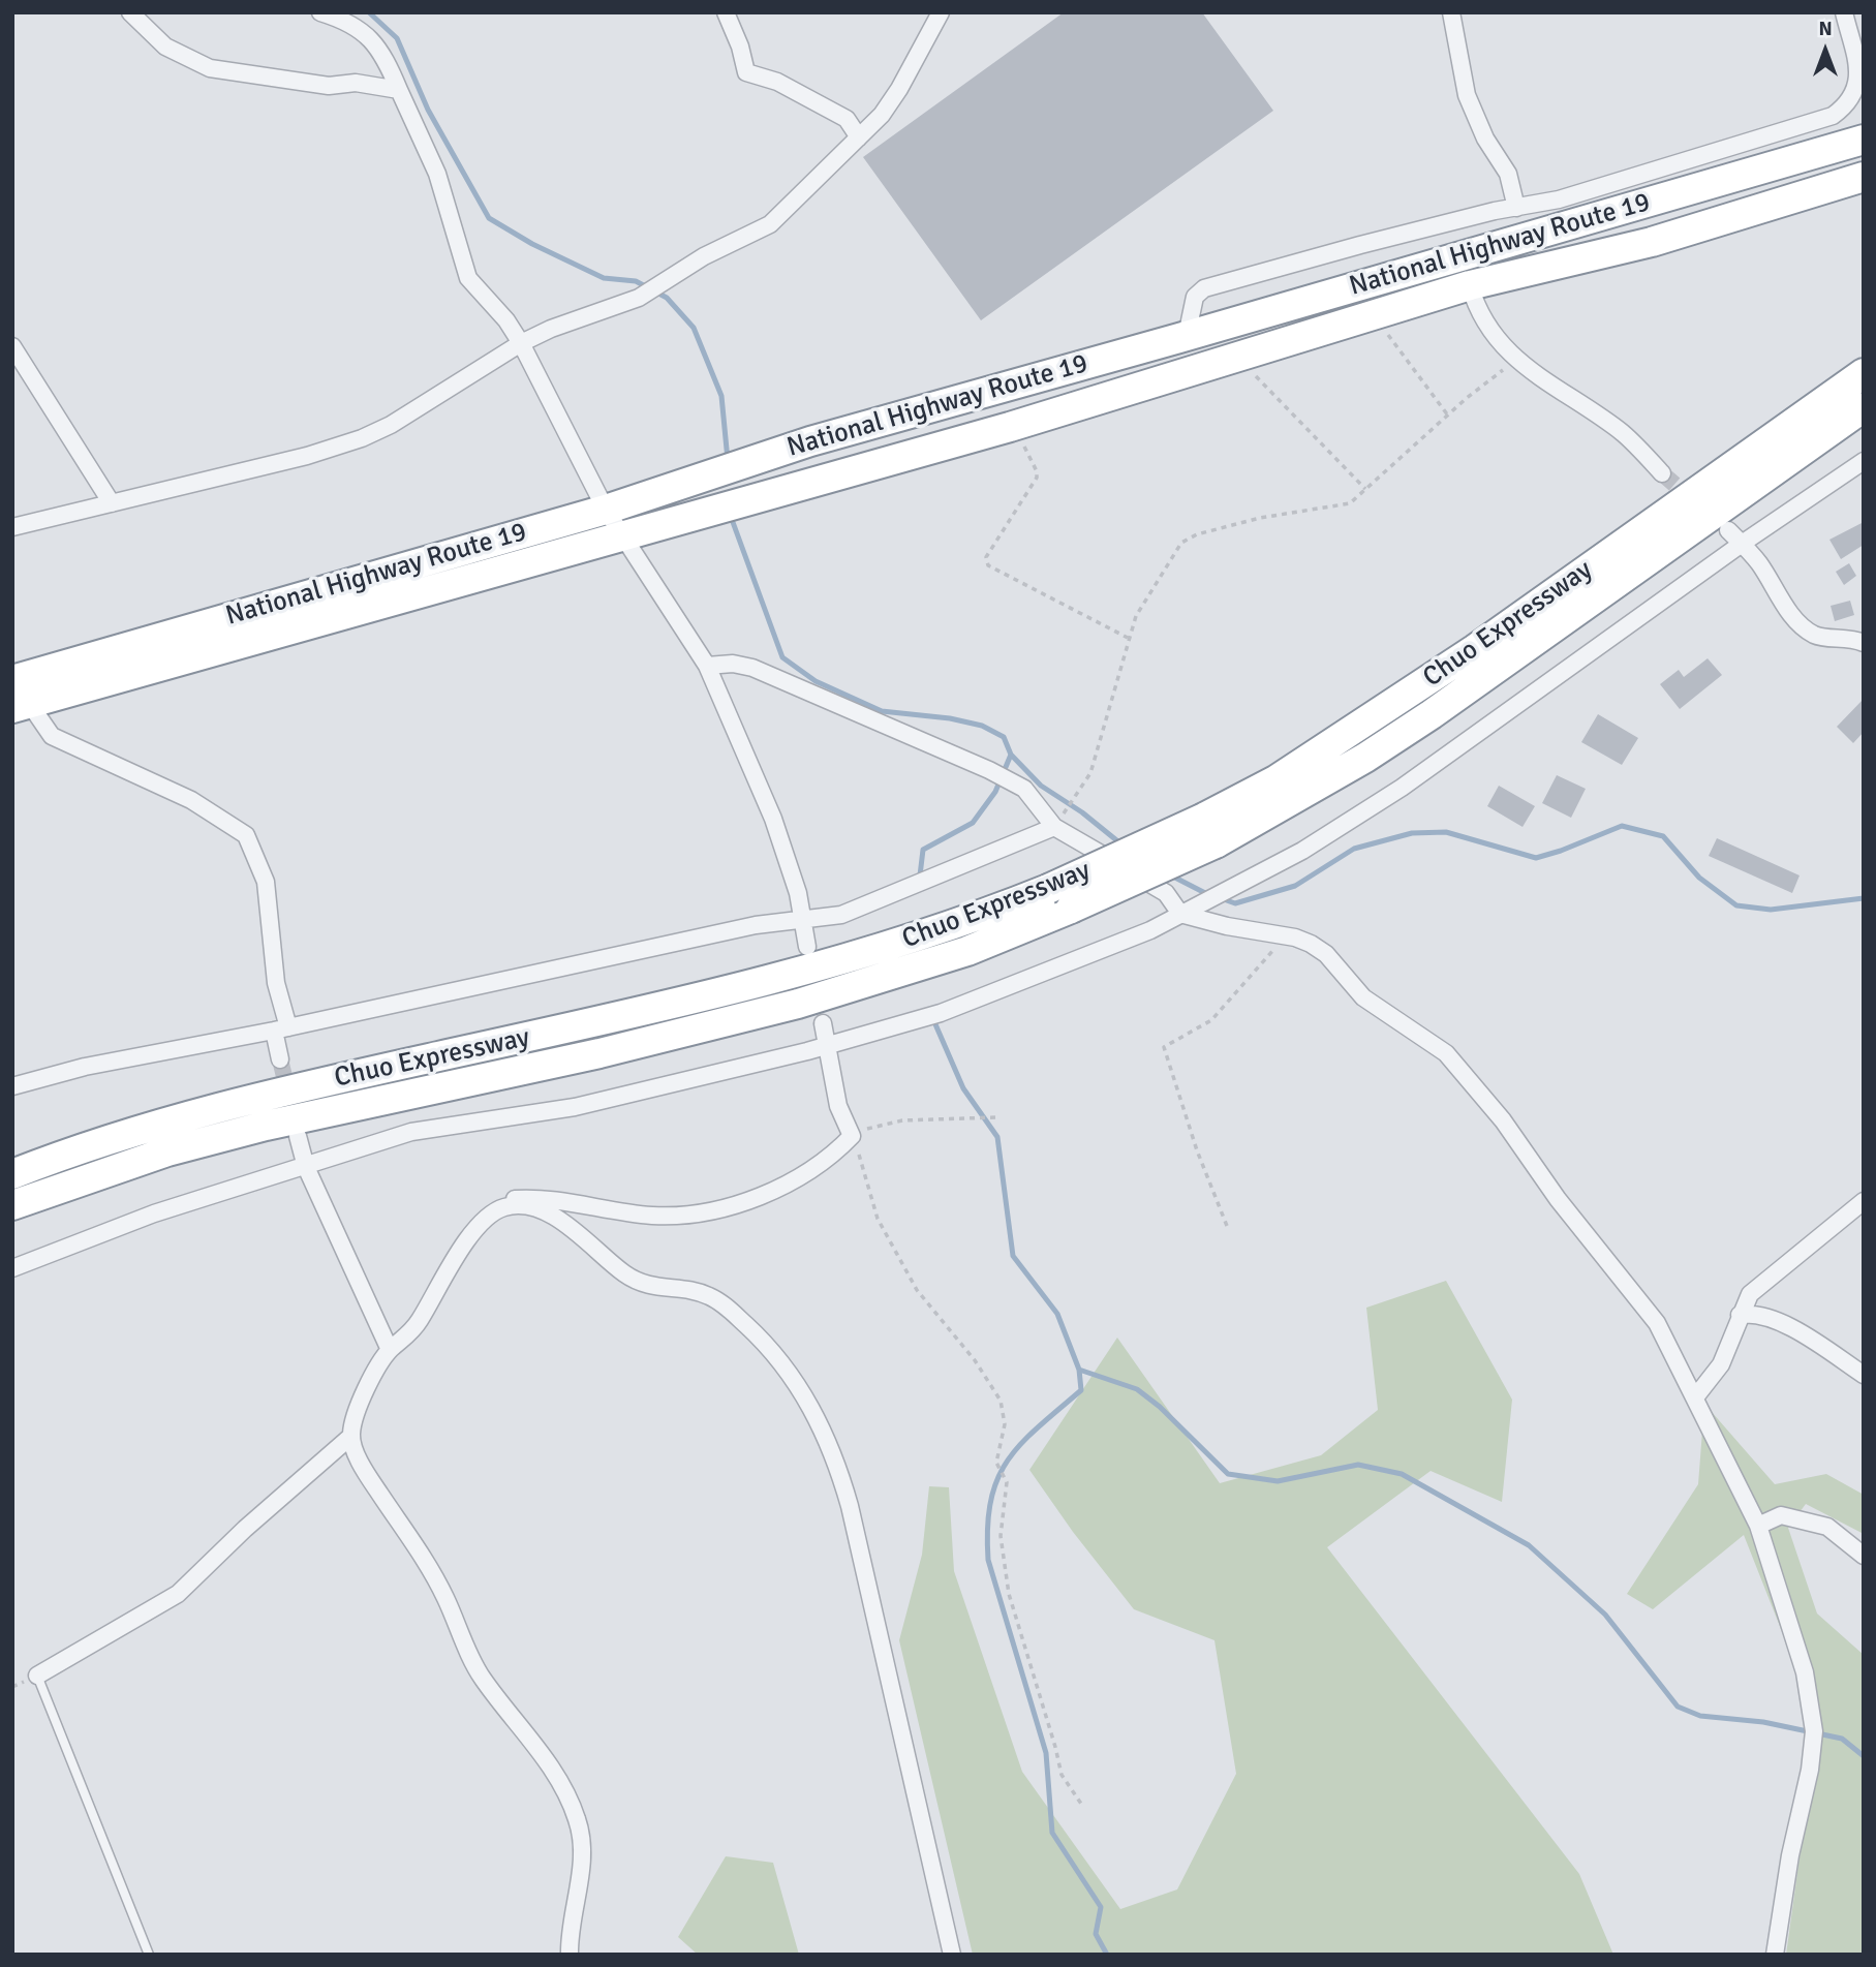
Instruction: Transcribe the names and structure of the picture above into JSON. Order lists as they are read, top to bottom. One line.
{"streets":{"highway":["National Highway Route 19","Chuo Expressway"]},"north":"top"}
